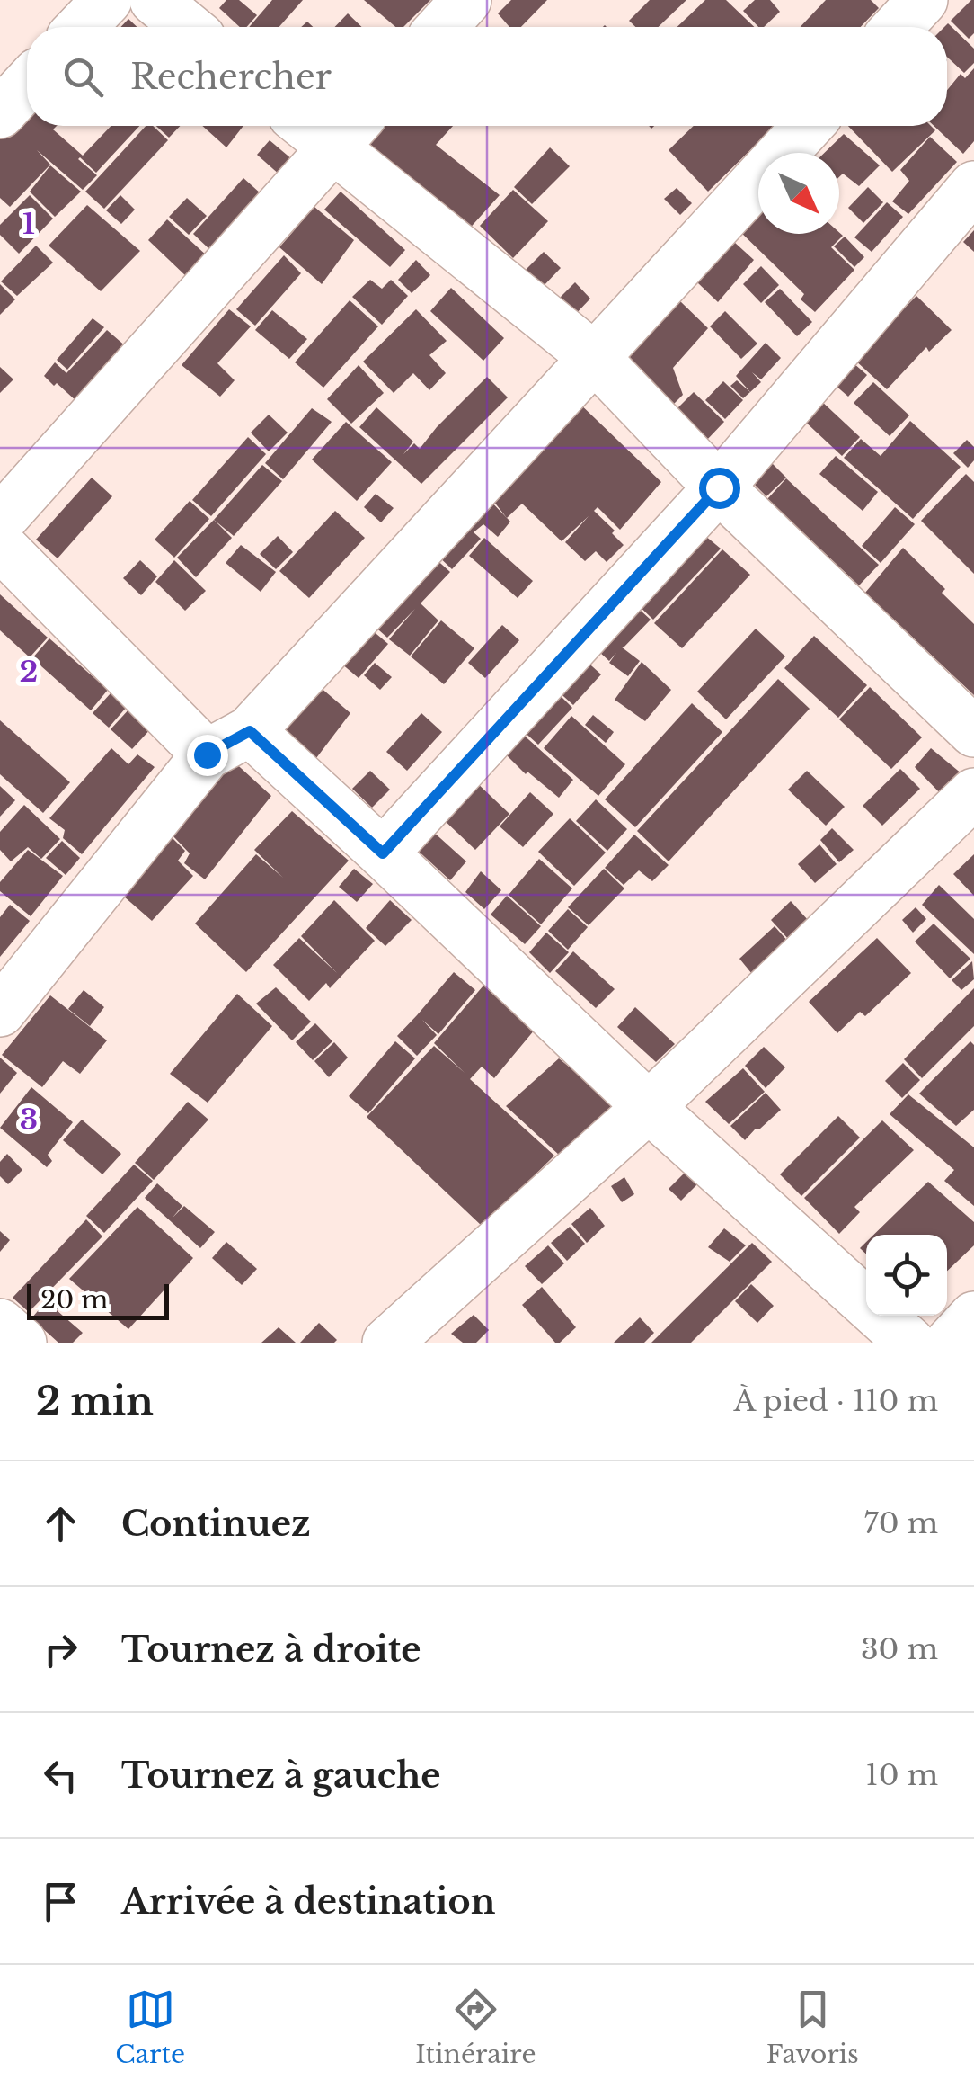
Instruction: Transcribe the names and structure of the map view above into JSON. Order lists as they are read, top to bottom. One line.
{"scale_bar":"20 m","north":"bottom right","page":{"search":"Rechercher","scale":"20 m","heading":["2 min","À pied · 110 m"],"list":[["Continuez","70 m"],["Tournez à droite","30 m"],["Tournez à gauche","10 m"],"Arrivée à destination"],"nav":["Carte","Itinéraire","Favoris"]},"grid":{"rows":["1","2","3"]}}
